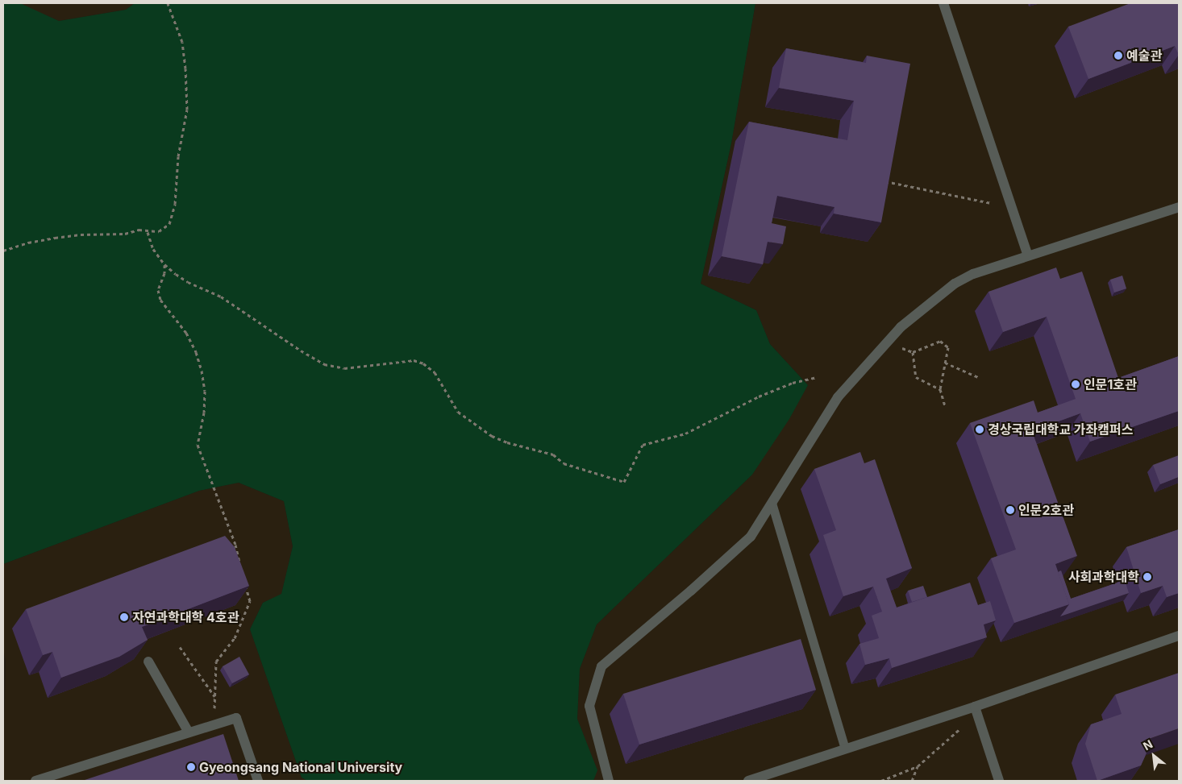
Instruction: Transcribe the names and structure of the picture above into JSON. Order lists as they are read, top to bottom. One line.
{"places":["예술관","인문1호관","경상국립대학교 가좌캠퍼스","인문2호관","사회과학대학","자연과학대학 4호관","Gyeongsang National University"],"north":"top left"}
